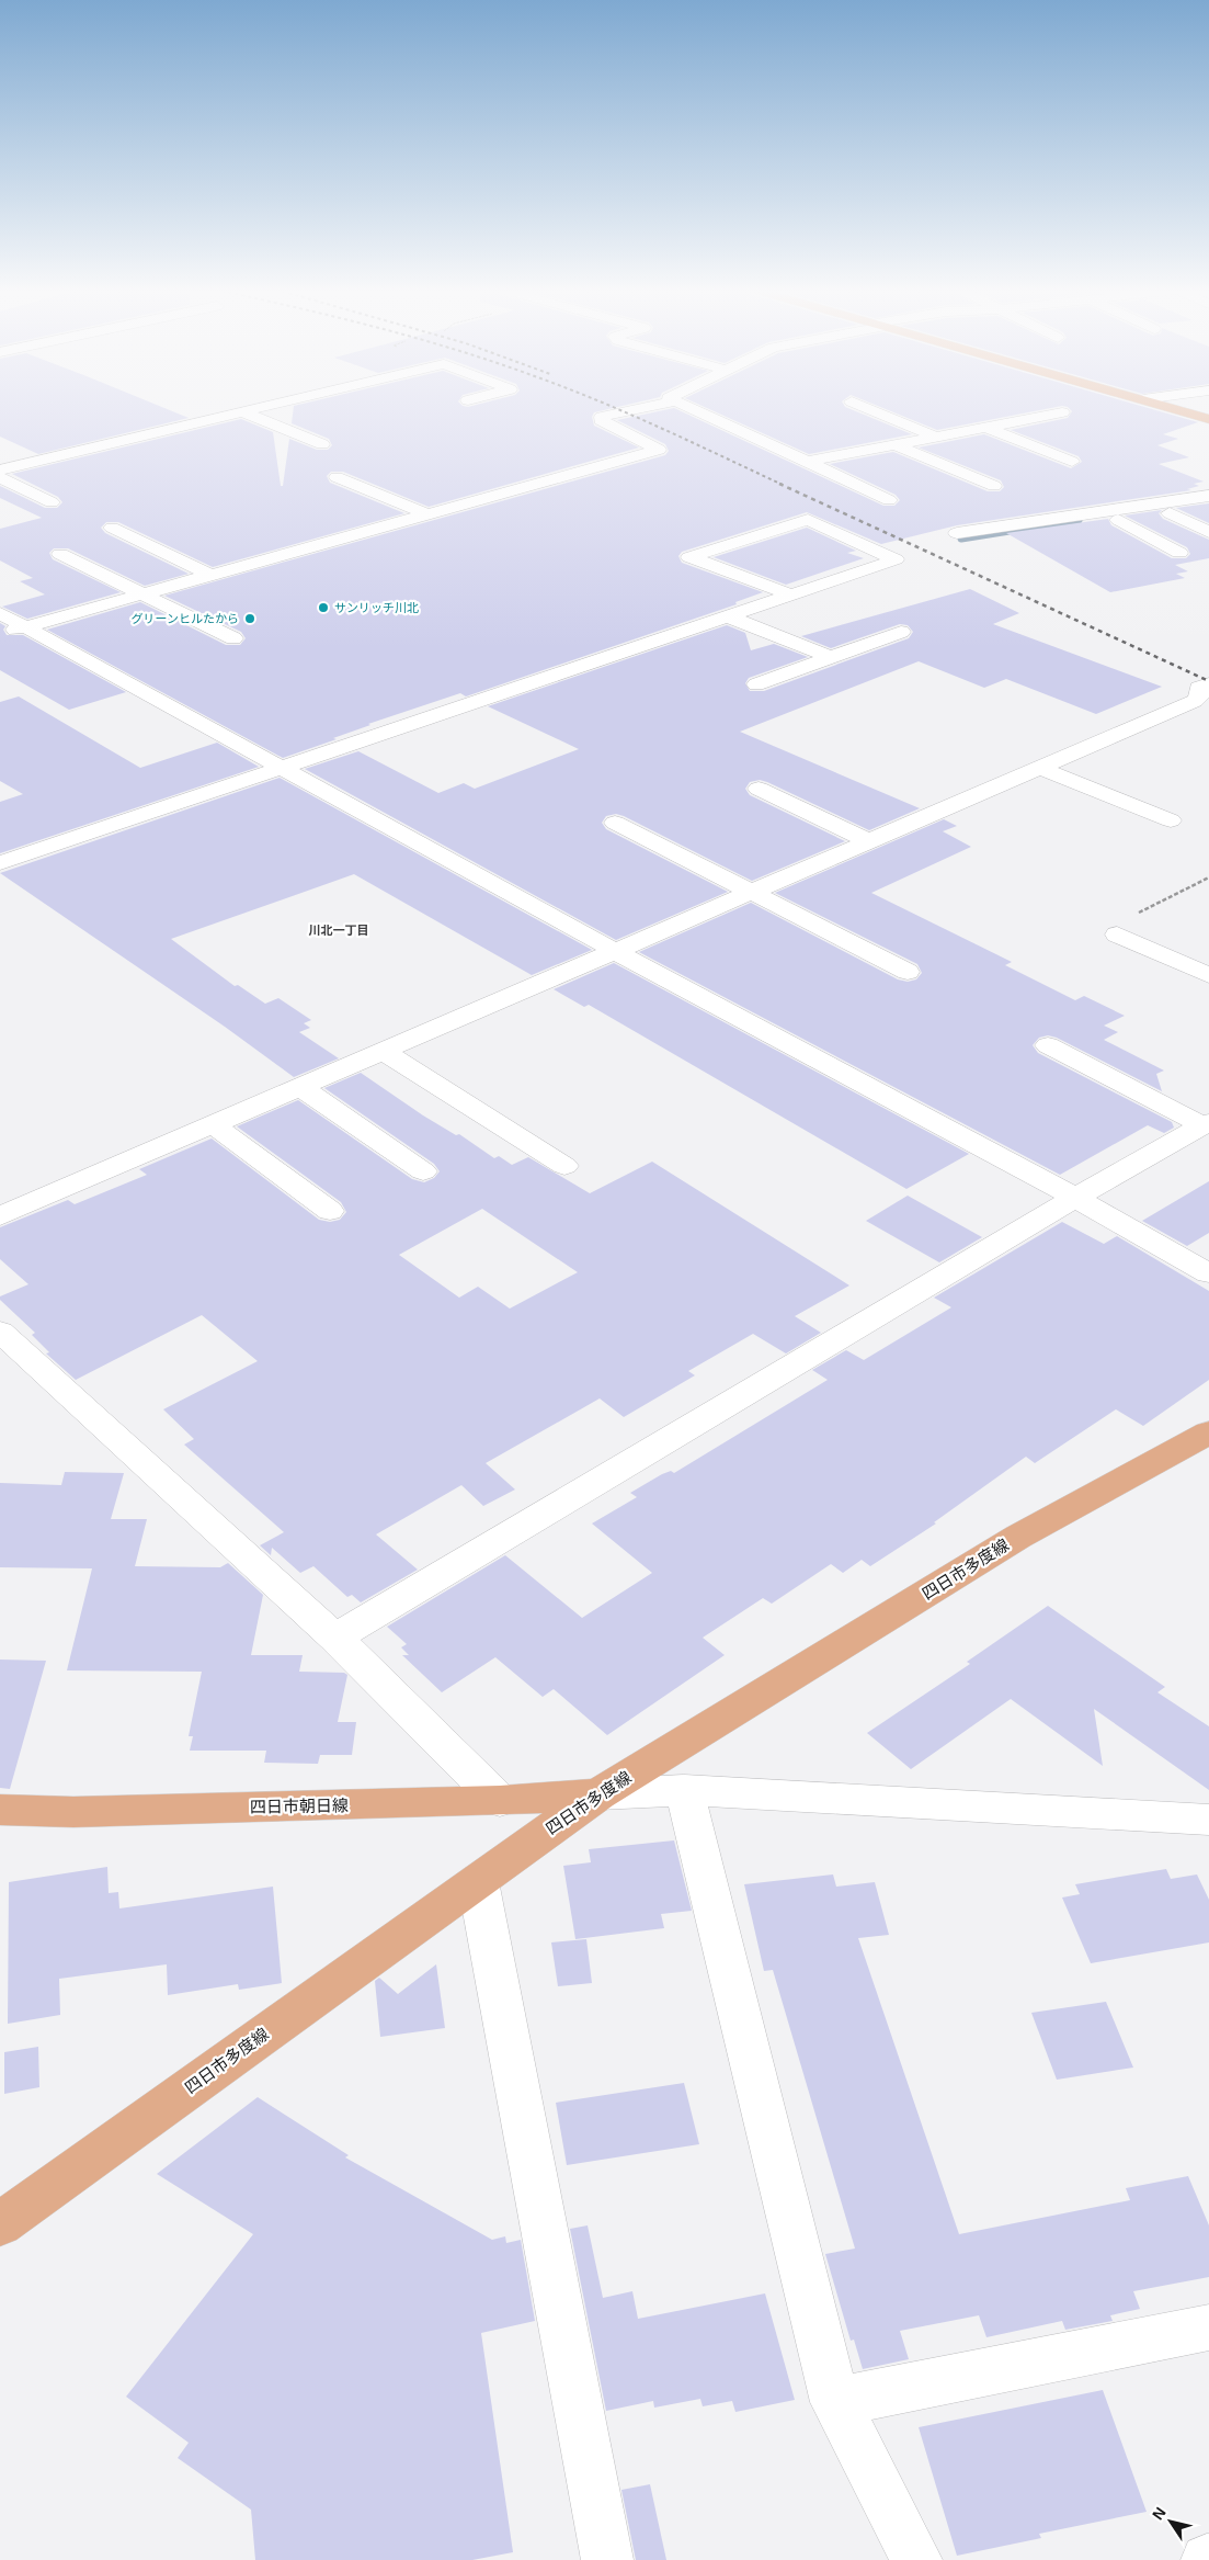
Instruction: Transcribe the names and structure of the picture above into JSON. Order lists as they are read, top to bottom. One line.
{"streets":{"main road":["四日市多度線","四日市朝日線"]},"crossings":[["四日市多度線","四日市朝日線"]],"districts":["川北一丁目"],"places":["サンリッチ川北","グリーンヒルたから"],"north":"top left"}
